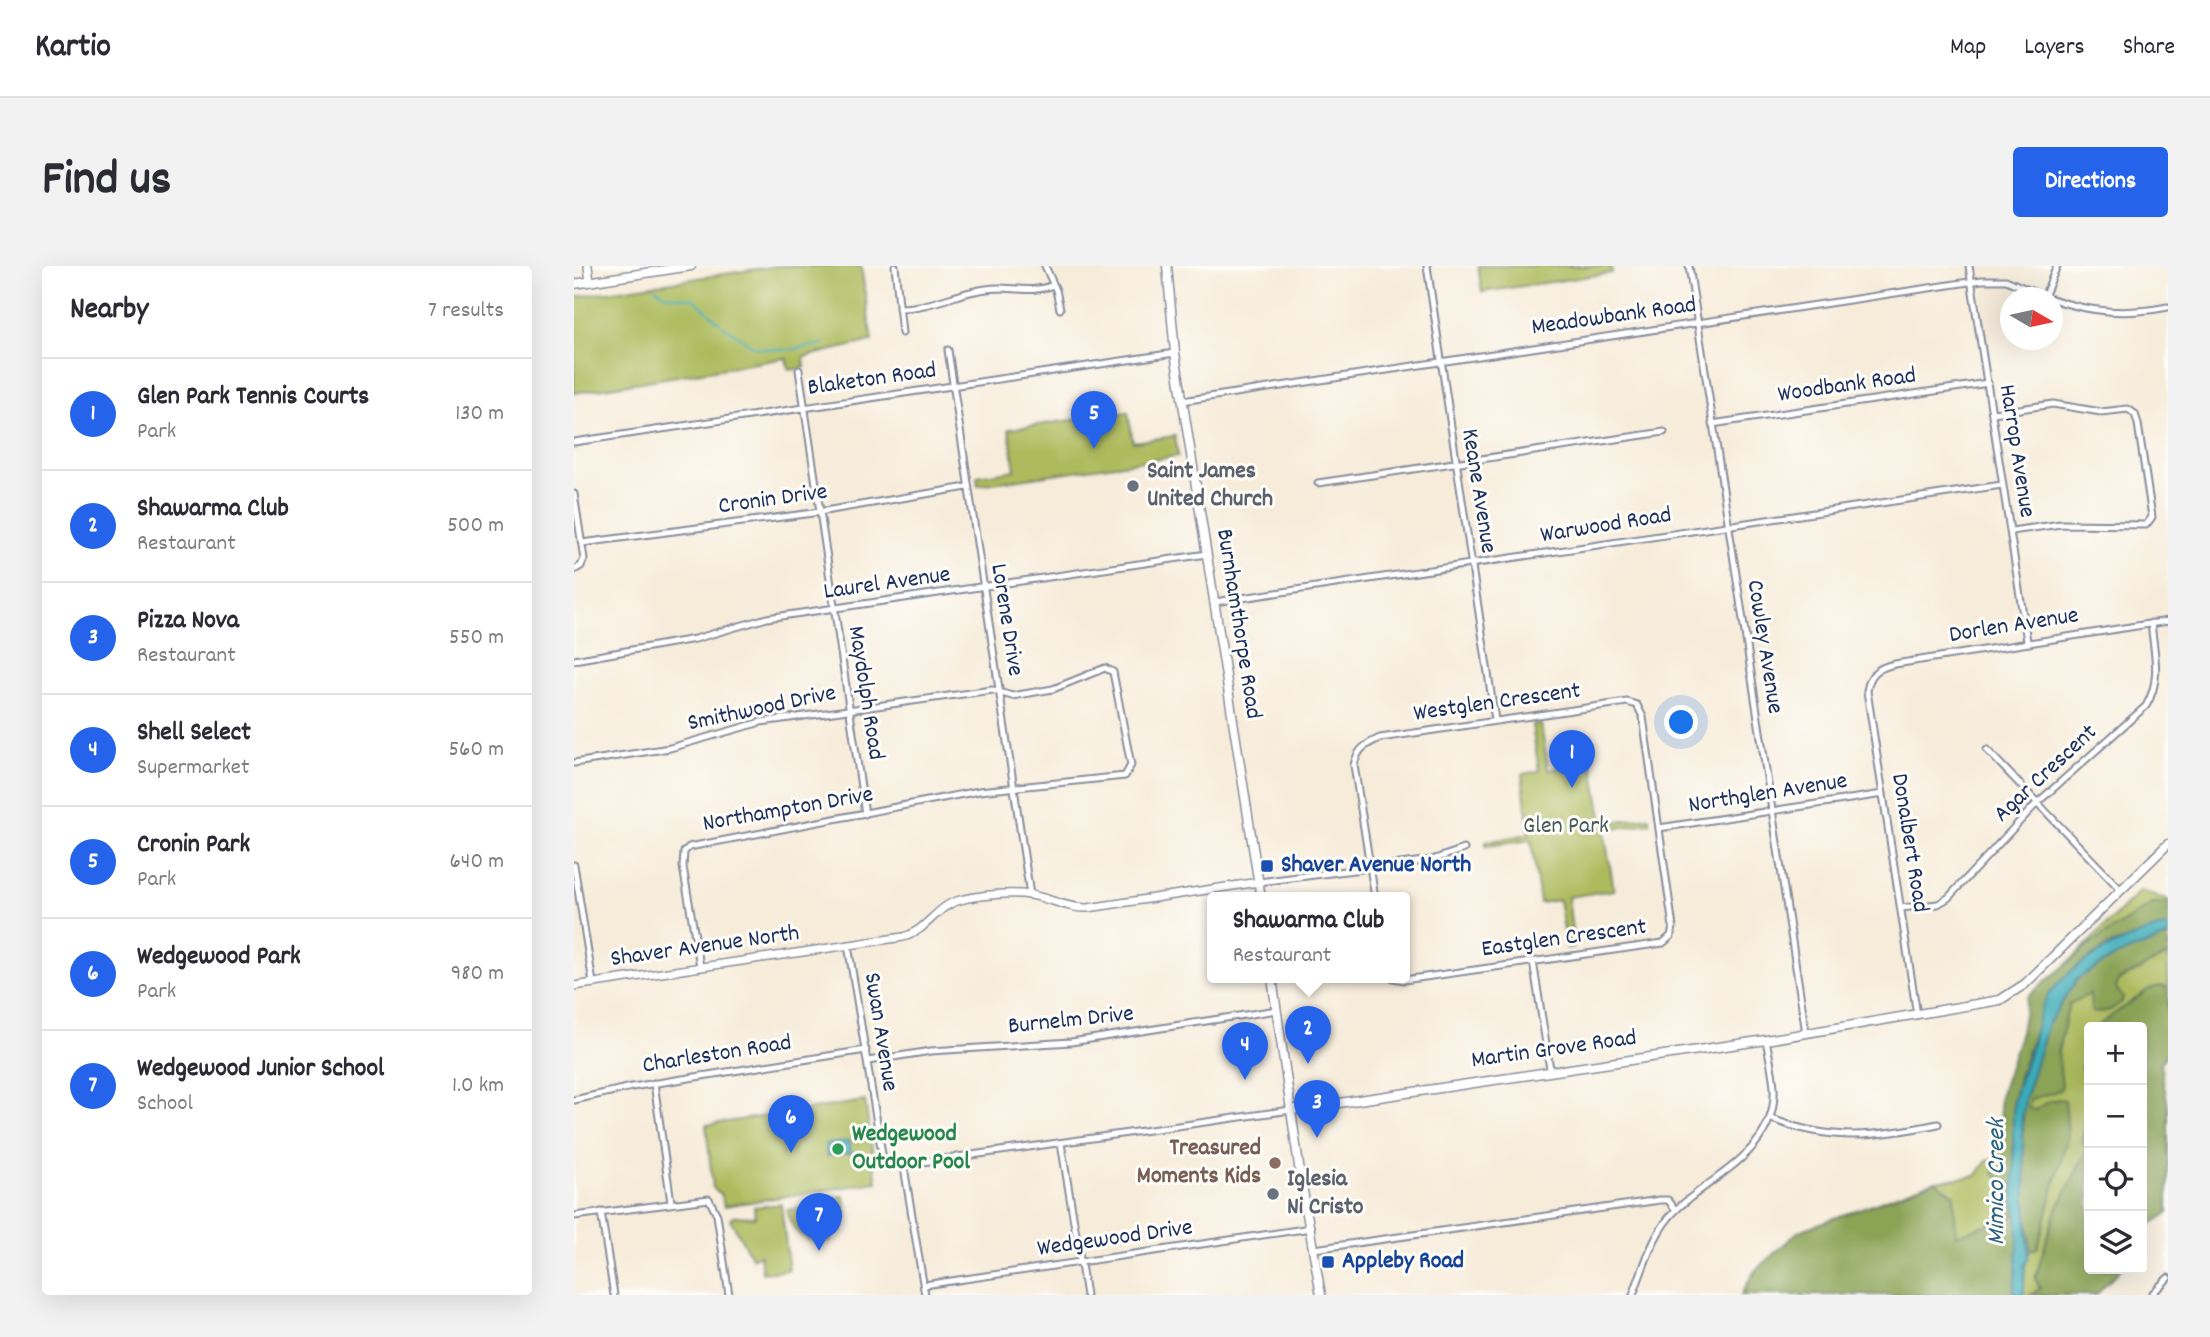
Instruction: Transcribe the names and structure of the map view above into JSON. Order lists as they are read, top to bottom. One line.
{"streets":{"main road":["Burnhamthorpe Road","Martin Grove Road"],"street":["Meadowbank Road","Blaketon Road","Woodbank Road","Harrop Avenue","Keane Avenue","Cronin Drive","Warwood Road","Laurel Avenue","Lorene Drive","Dorlen Avenue","Cowley Avenue","Maydolph Road","Westglen Crescent","Smithwood Drive","Agar Crescent","Northglen Avenue","Northampton Drive","Donalbert Road","Eastglen Crescent","Shaver Avenue North","Burnelm Drive","Swan Avenue","Charleston Road","Wedgewood Drive"]},"crossings":[["Meadowbank Road","Harrop Avenue"],["Meadowbank Road","Keane Avenue"],["Meadowbank Road","Burnhamthorpe Road"],["Meadowbank Road","Cowley Avenue"],["Blaketon Road","Lorene Drive"],["Blaketon Road","Burnhamthorpe Road"],["Blaketon Road","Maydolph Road"],["Woodbank Road","Harrop Avenue"],["Woodbank Road","Cowley Avenue"],["Harrop Avenue","Warwood Road"],["Harrop Avenue","Dorlen Avenue"],["Keane Avenue","Warwood Road"],["Keane Avenue","Westglen Crescent"],["Cronin Drive","Lorene Drive"],["Cronin Drive","Maydolph Road"],["Warwood Road","Burnhamthorpe Road"],["Warwood Road","Cowley Avenue"],["Laurel Avenue","Lorene Drive"],["Laurel Avenue","Burnhamthorpe Road"],["Laurel Avenue","Maydolph Road"],["Lorene Drive","Smithwood Drive"],["Lorene Drive","Northampton Drive"],["Lorene Drive","Shaver Avenue North"],["Burnhamthorpe Road","Shaver Avenue North"],["Dorlen Avenue","Agar Crescent"],["Dorlen Avenue","Donalbert Road"],["Cowley Avenue","Northglen Avenue"],["Cowley Avenue","Martin Grove Road"],["Maydolph Road","Smithwood Drive"],["Maydolph Road","Northampton Drive"],["Westglen Crescent","Northglen Avenue"],["Westglen Crescent","Eastglen Crescent"],["Westglen Crescent","Shaver Avenue North"],["Smithwood Drive","Northampton Drive"],["Agar Crescent","Donalbert Road"],["Northglen Avenue","Donalbert Road"],["Northglen Avenue","Eastglen Crescent"],["Northampton Drive","Shaver Avenue North"],["Donalbert Road","Martin Grove Road"],["Shaver Avenue North","Swan Avenue"],["Burnelm Drive","Swan Avenue"],["Swan Avenue","Martin Grove Road"],["Swan Avenue","Charleston Road"]],"water":["Mimico Creek"],"parks":["Glen Park"],"places":{"other":["Saint James United Church","Wedgewood Outdoor Pool","Treasured Moments Kids","Iglesia Ni Cristo"],"transit":["Shaver Avenue North","Appleby Road"]},"north":"right","page":{"header":"Kartio","nav":["Map","Layers","Share"],"title":"Find us","buttons":"Directions","heading":["Nearby","7 results"],"list":[{"mark":"1","name":"Glen Park Tennis Courts","note":"Park","value":"130 m"},{"mark":"2","name":"Shawarma Club","note":"Restaurant","value":"500 m"},{"mark":"3","name":"Pizza Nova","note":"Restaurant","value":"550 m"},{"mark":"4","name":"Shell Select","note":"Supermarket","value":"560 m"},{"mark":"5","name":"Cronin Park","note":"Park","value":"640 m"},{"mark":"6","name":"Wedgewood Park","note":"Park","value":"980 m"},{"mark":"7","name":"Wedgewood Junior School","note":"School","value":"1.0 km"}],"pins":["5","1","2","4","3","6","7"],"popup":["Shawarma Club","Restaurant"],"map_buttons":["+","−"]}}
